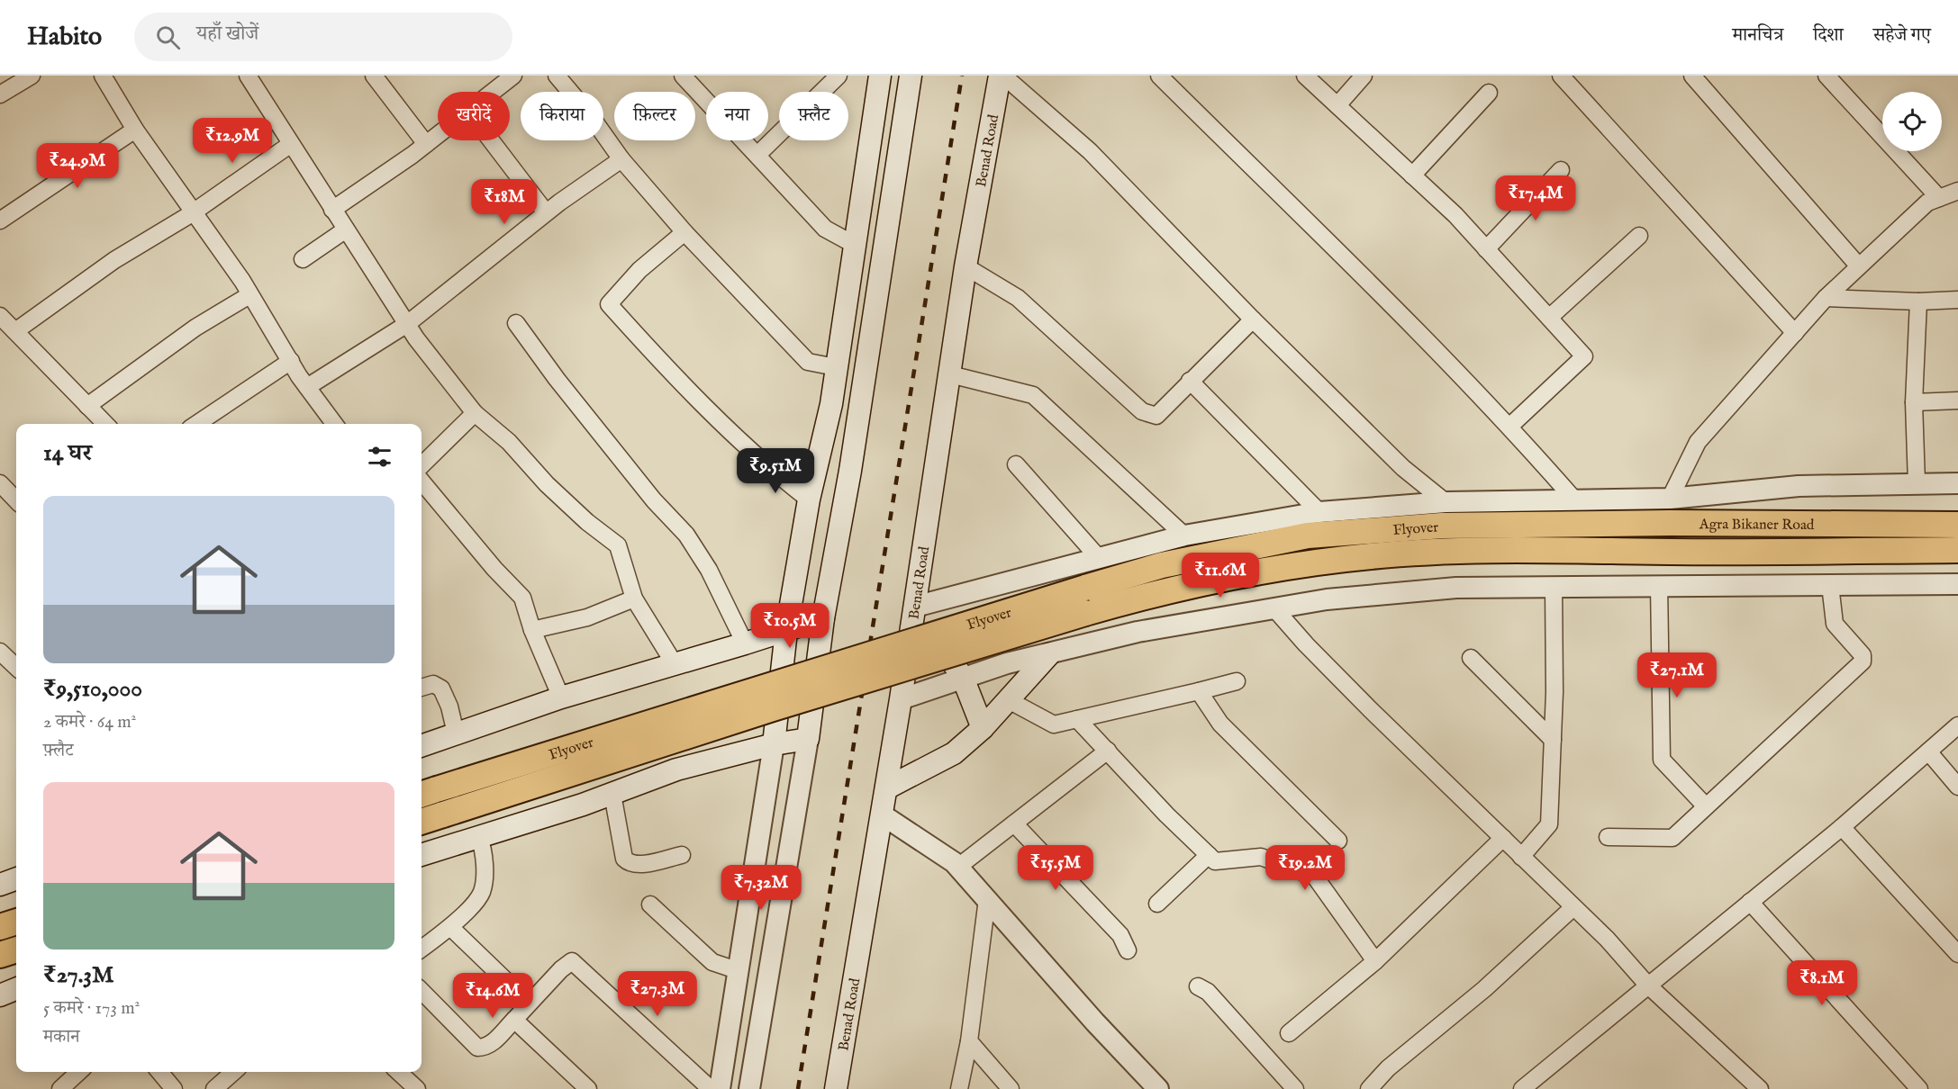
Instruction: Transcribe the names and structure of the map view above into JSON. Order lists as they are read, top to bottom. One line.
{"streets":{"highway":["Agra Bikaner Road","Flyover"],"main road":["Benad Road"]},"crossings":[["Agra Bikaner Road","Flyover"]],"page":{"header":"Habito","search":"यहाँ खोजें","nav":["मानचित्र","दिशा","सहेजे गए"],"chip":["खरीदें","किराया","फ़िल्टर","नया","फ़्लैट"],"price":["₹12.9M","₹24.9M","₹17.4M","₹18M","₹9.51M","₹11.6M","₹10.5M","₹27.1M","₹15.5M","₹19.2M","₹7.32M","₹8.1M","₹27.3M","₹14.6M"],"heading":"14 घर","list":[{"name":"₹9,510,000","note":"2 कमरे · 64 m² · फ़्लैट"},{"name":"₹27.3M","note":"5 कमरे · 173 m² · मकान"}]}}
